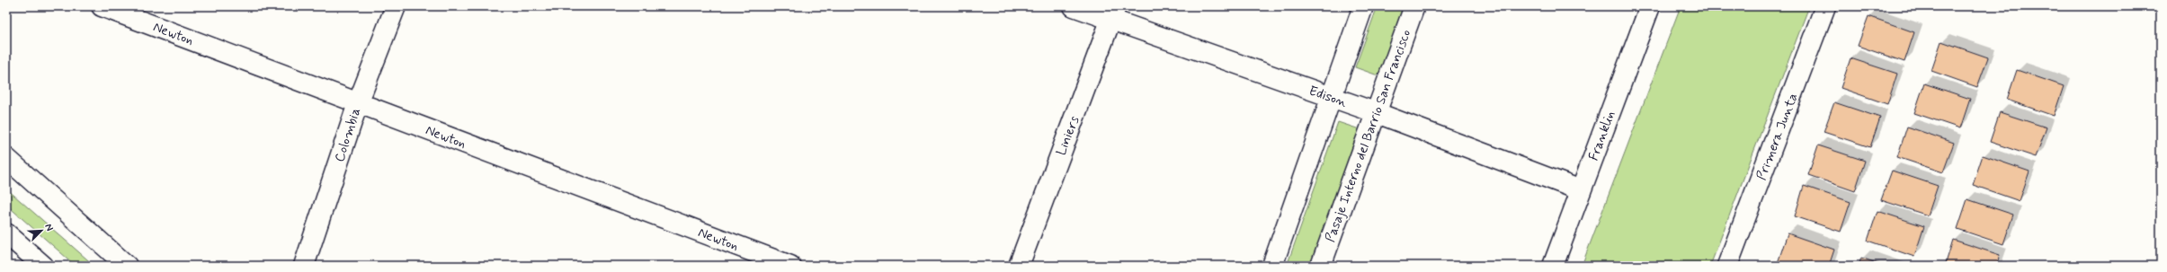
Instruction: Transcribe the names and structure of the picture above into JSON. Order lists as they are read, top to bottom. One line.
{"streets":{"street":["Newton","Edison","Colombia","Liniers","Pasaje Interno del Barrio San Francisco","Franklin","Primera Junta"]},"crossings":[["Newton","Colombia"],["Edison","Liniers"],["Edison","Pasaje Interno del Barrio San Francisco"],["Edison","Franklin"]],"north":"top right"}
